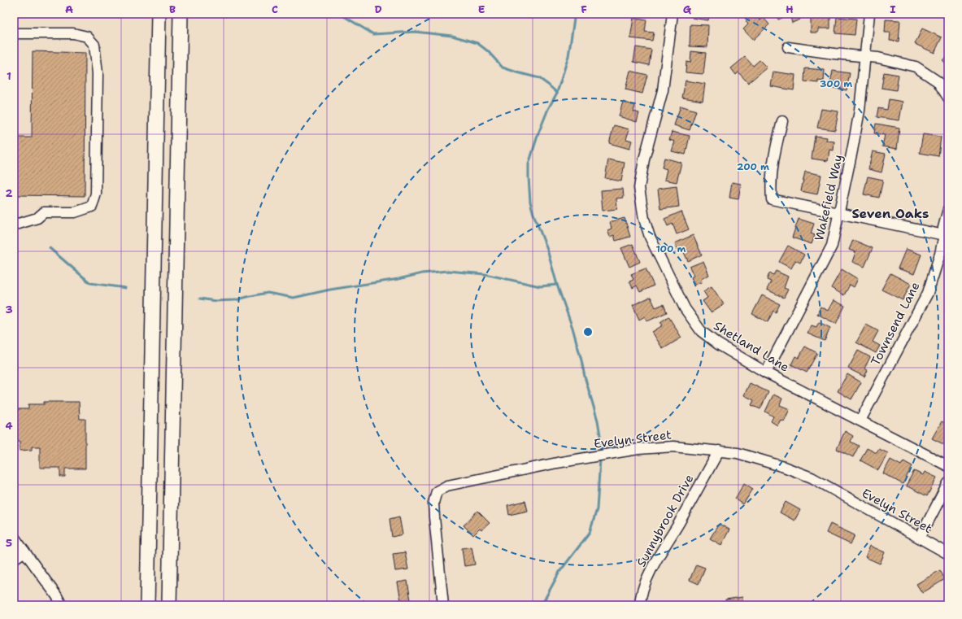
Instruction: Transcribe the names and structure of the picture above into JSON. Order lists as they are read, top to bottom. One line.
{"streets":{"street":["Wakefield Way","Townsend Lane","Shetland Lane","Evelyn Street","Sunnybrook Drive"]},"crossings":[["Wakefield Way","Shetland Lane"],["Townsend Lane","Shetland Lane"],["Evelyn Street","Sunnybrook Drive"]],"districts":["Seven Oaks"],"grid":{"columns":["A","B","C","D","E","F","G","H","I"],"rows":["1","2","3","4","5"]},"rings":["300 m","200 m","100 m"]}
